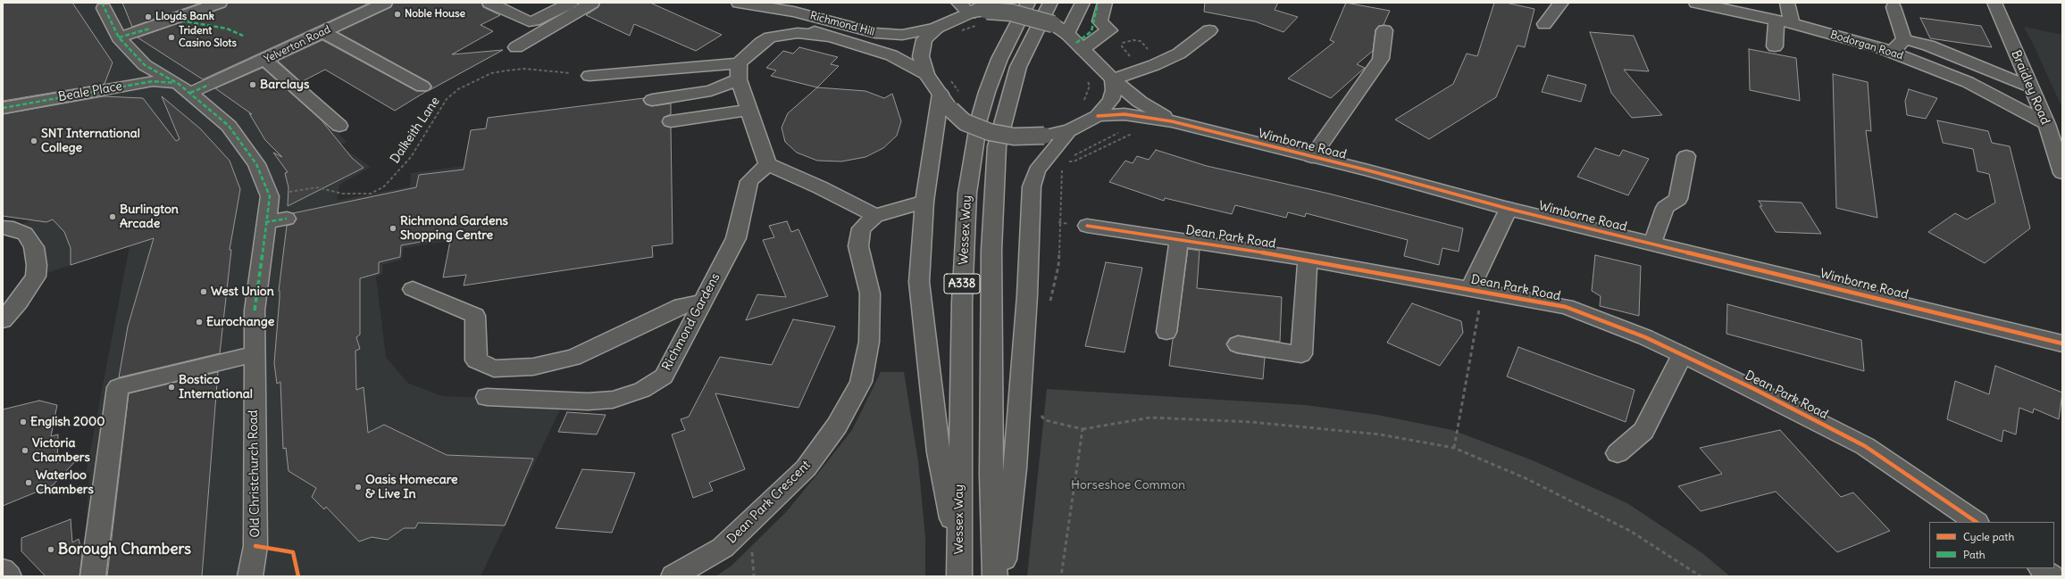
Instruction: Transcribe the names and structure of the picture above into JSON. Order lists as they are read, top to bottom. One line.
{"streets":{"main road":["Richmond Hill","Yelverton Road","Bodorgan Road","Braidley Road","Beale Place","Wimborne Road","Wessex Way","Dean Park Road","A338","Richmond Gardens","Old Christchurch Road","Dean Park Crescent"],"path":["Dalkeith Lane"]},"crossings":[["Richmond Hill","Wimborne Road"],["Yelverton Road","Beale Place"],["Bodorgan Road","Braidley Road"],["Dalkeith Lane","Old Christchurch Road"],["Wimborne Road","Dean Park Road"]],"parks":["Horseshoe Common"],"places":["Noble House","Lloyds Bank","Trident Casino Slots","Barclays","SNT International College","Burlington Arcade","Richmond Gardens Shopping Centre","West Union","Eurochange","Bostico International","English 2000","Victoria Chambers","Waterloo Chambers","Oasis Homecare & Live In","Borough Chambers"],"legend":["Cycle path","Path"]}
